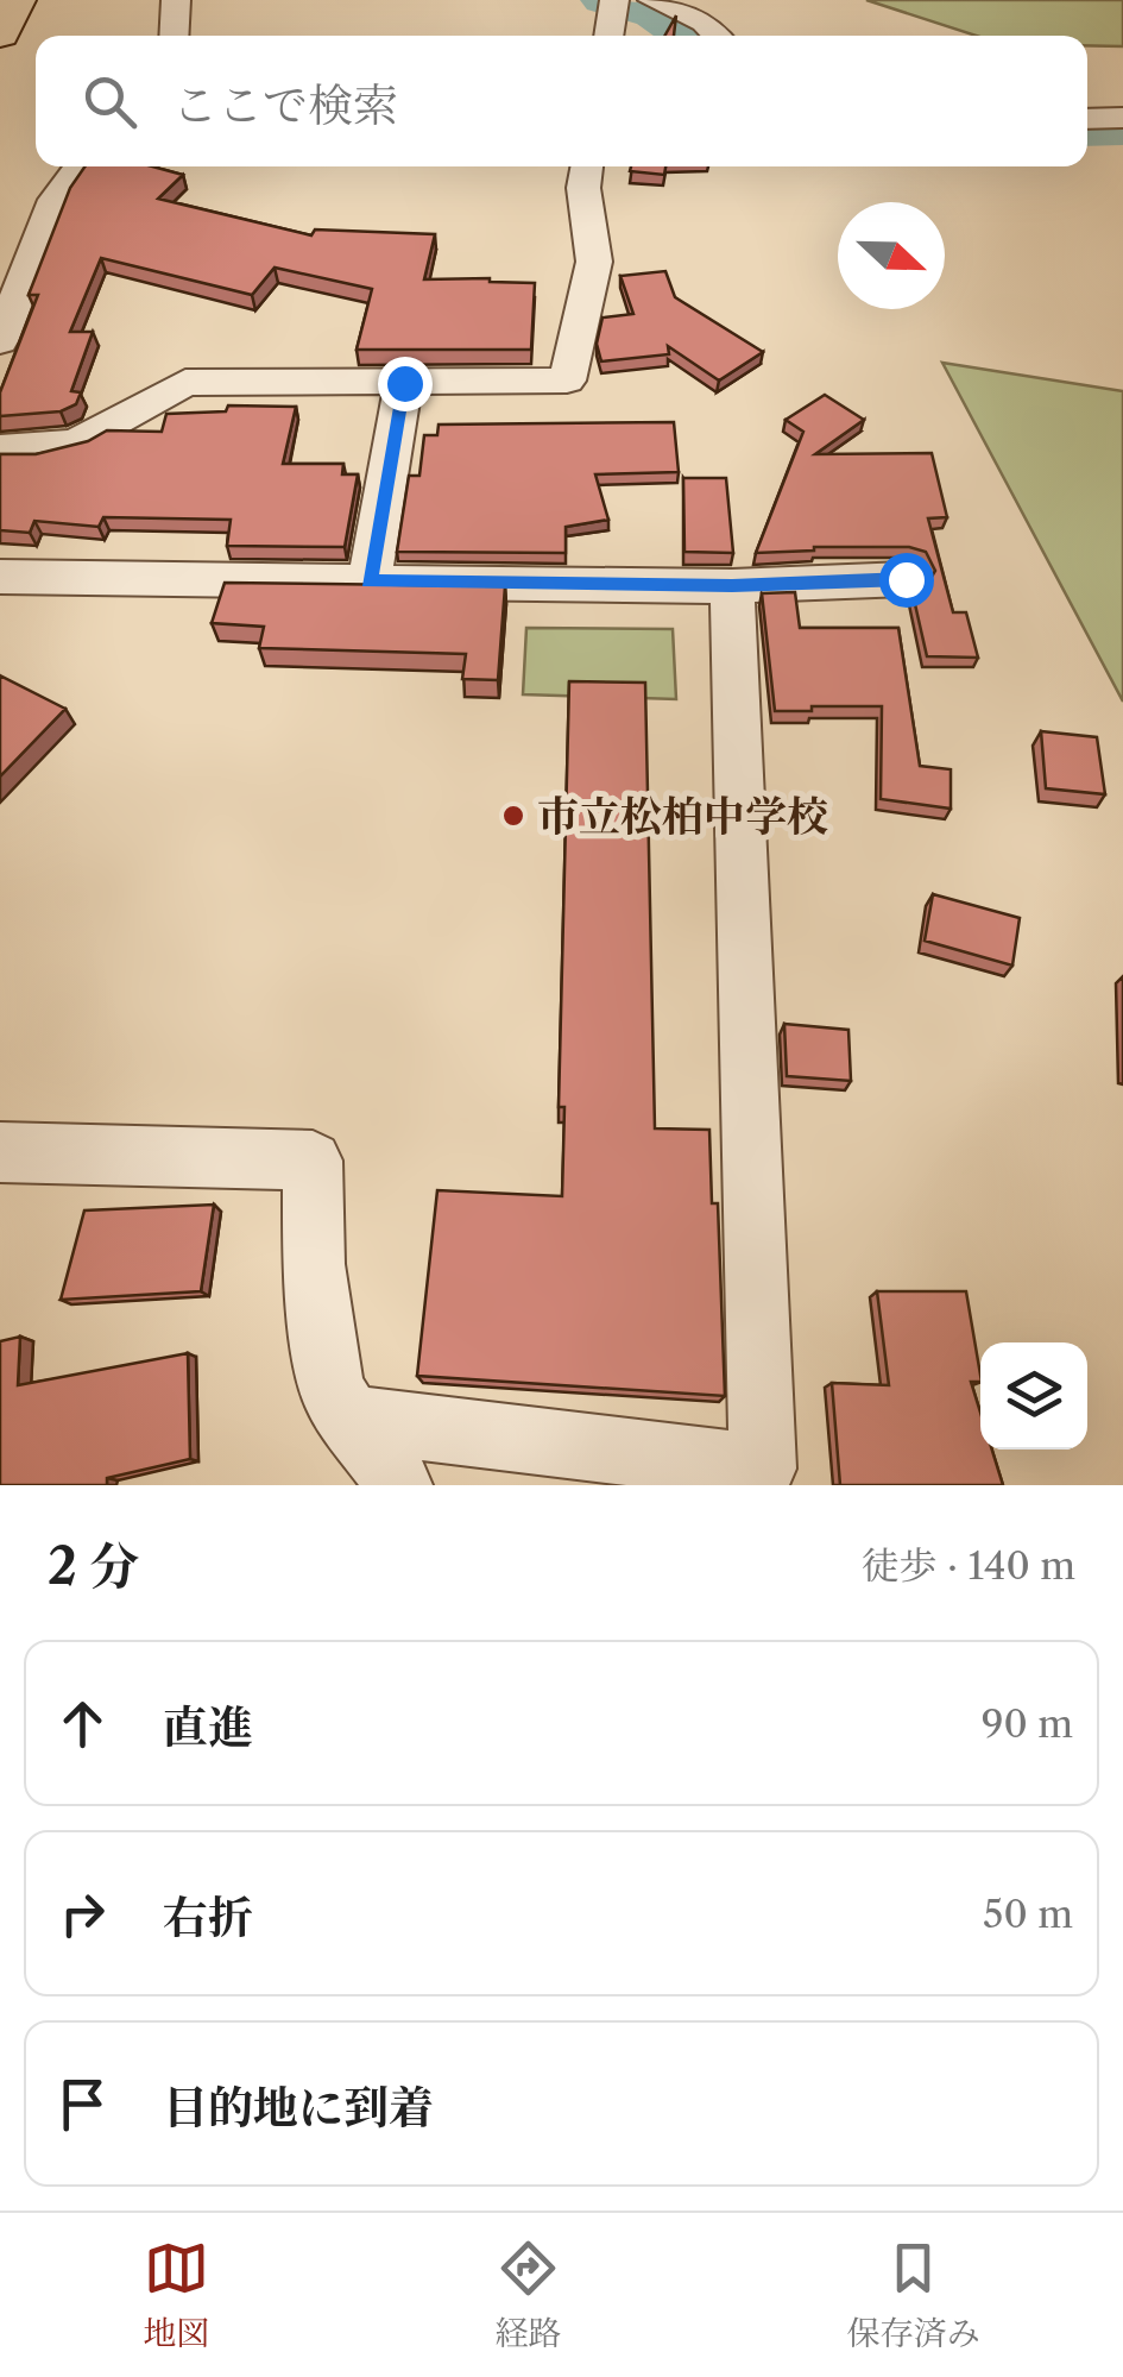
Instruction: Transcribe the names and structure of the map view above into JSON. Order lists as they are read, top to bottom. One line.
{"places":["市立松柏中学校"],"north":"right","page":{"search":"ここで検索","heading":["2 分","徒歩 · 140 m"],"list":[["直進","90 m"],["右折","50 m"],"目的地に到着"],"nav":["地図","経路","保存済み"]}}
